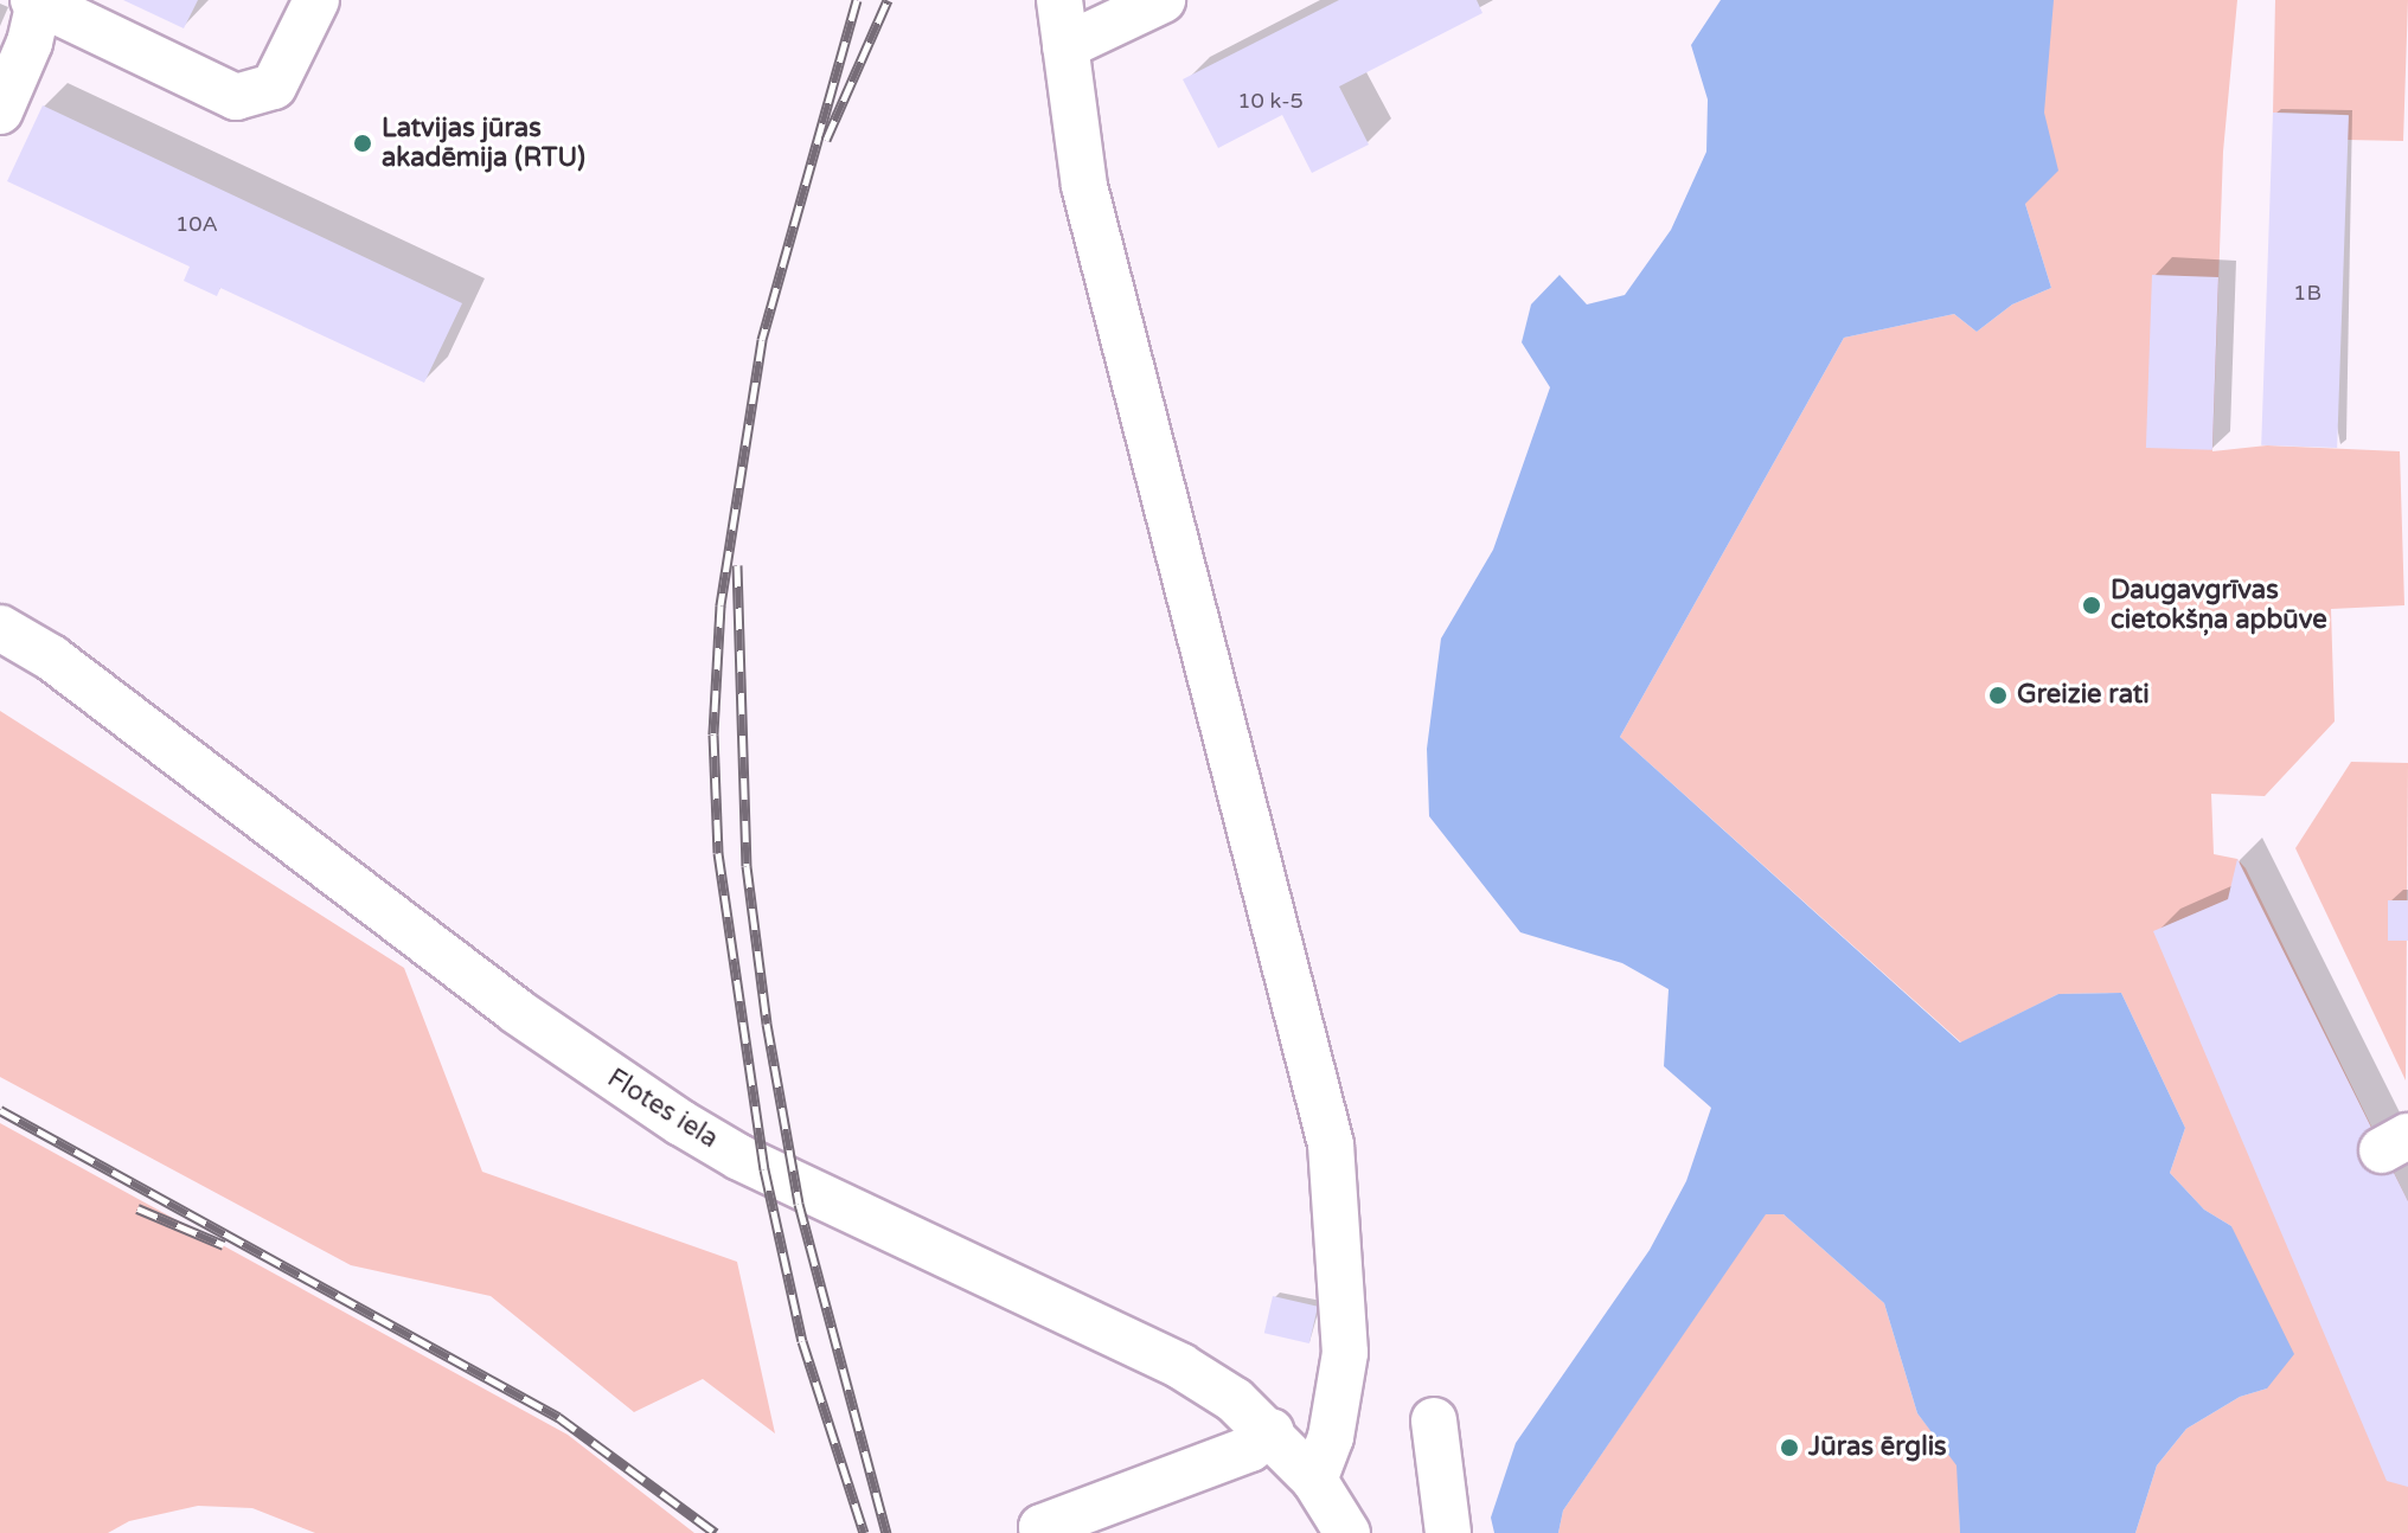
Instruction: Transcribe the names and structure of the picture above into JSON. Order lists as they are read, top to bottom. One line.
{"streets":{"street":["Flotes iela"]},"places":["Latvijas jūras akadēmija (RTU)","Daugavgrīvas cietokšņa apbūve","Greizie rati","Jūras ērglis"],"house_numbers":["10 k-5","10A","1B"]}
